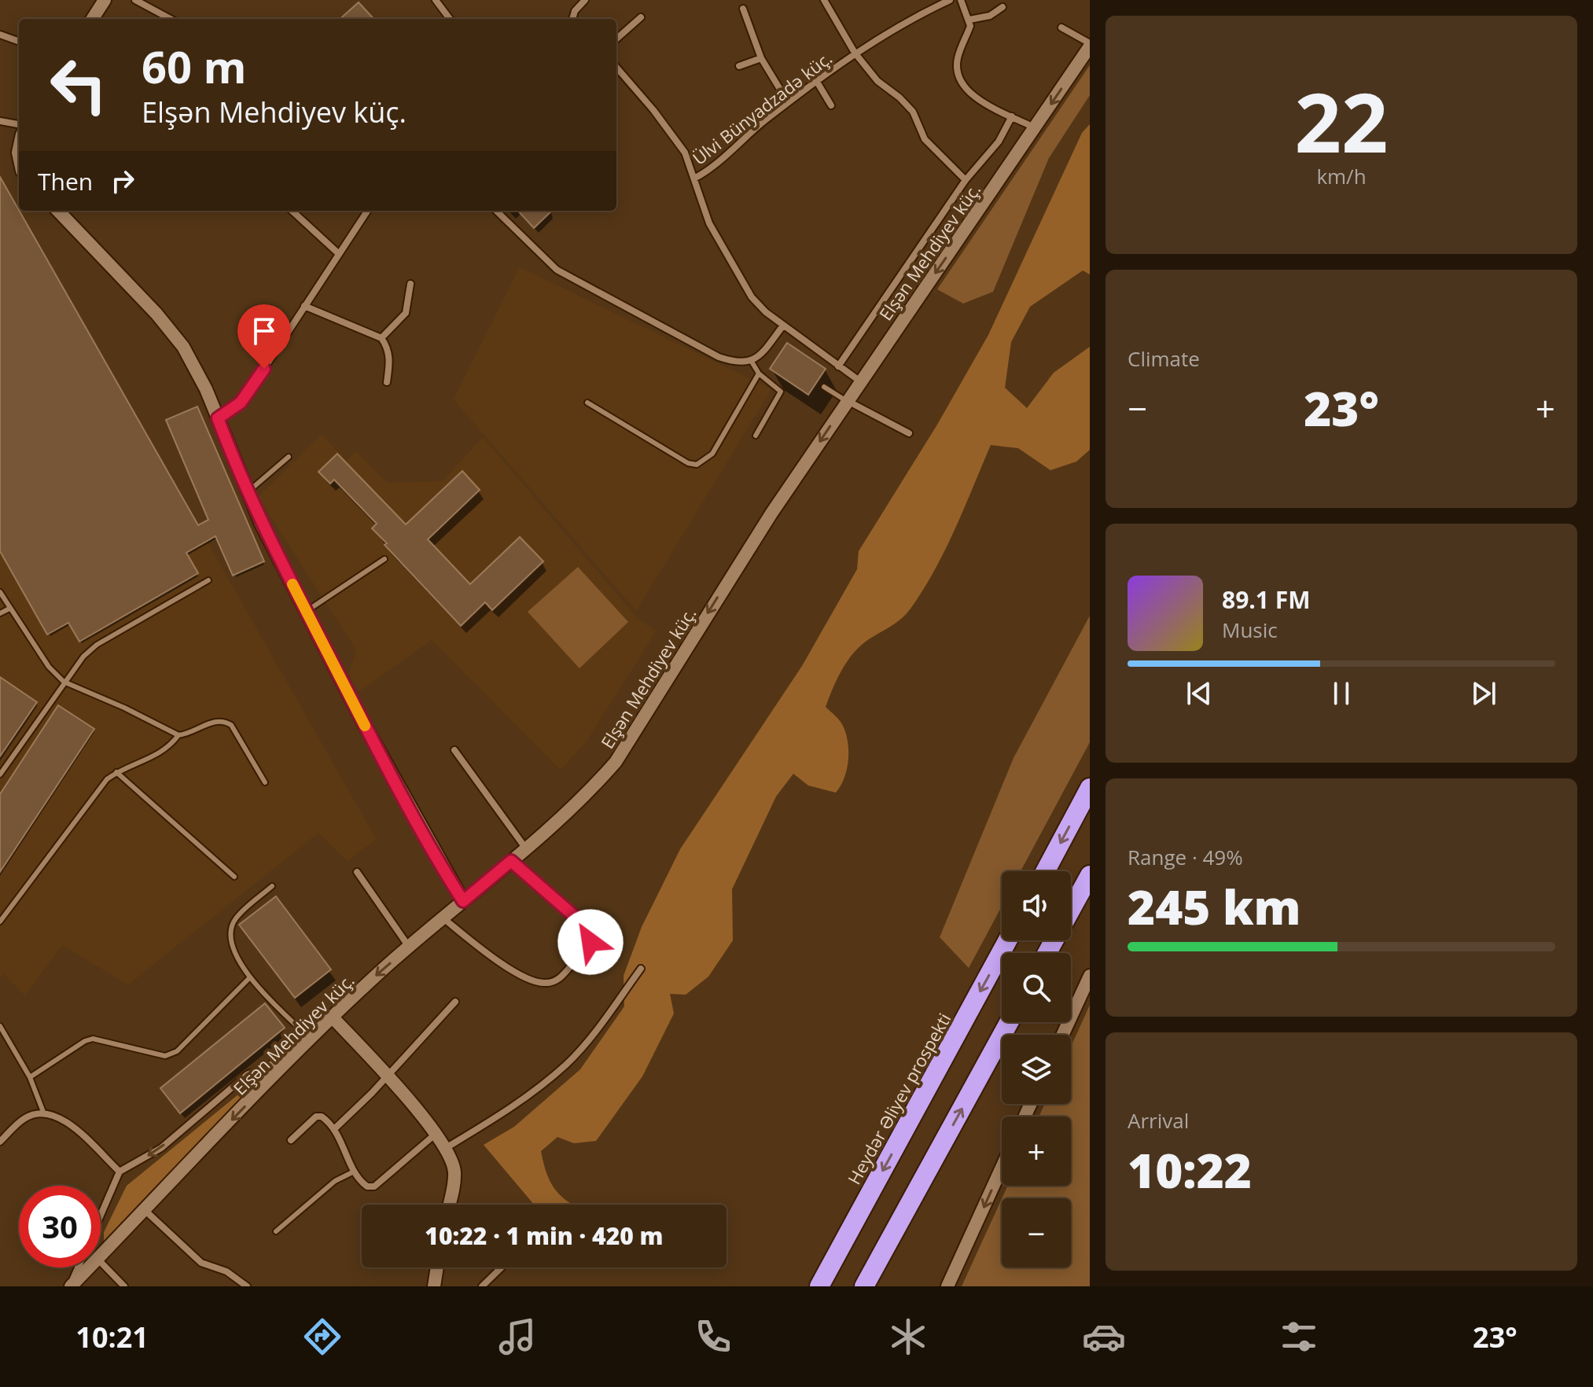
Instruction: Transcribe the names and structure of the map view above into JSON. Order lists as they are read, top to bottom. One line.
{"streets":{"highway":["Heydər Əliyev prospekti"],"main road":["Elşən Mehdiyev küç."],"street":["Ülvi Bünyadzadə küç."]},"crossings":[["Ülvi Bünyadzadə küç.","Elşən Mehdiyev küç."]],"one_way":["Elşən Mehdiyev küç."],"page":{"tile":[["22","km/h"],"Climate",["Range · 49%","245 km"],["Arrival","10:22"]],"turn":["60 m","Elşən Mehdiyev küç."],"then":"Then","heat":["−","23°","+"],"song":["89.1 FM","Music"],"map_buttons":["+","−"],"limit":"30","trip":"10:22 · 1 min · 420 m","tabs":["10:21","23°"]}}
